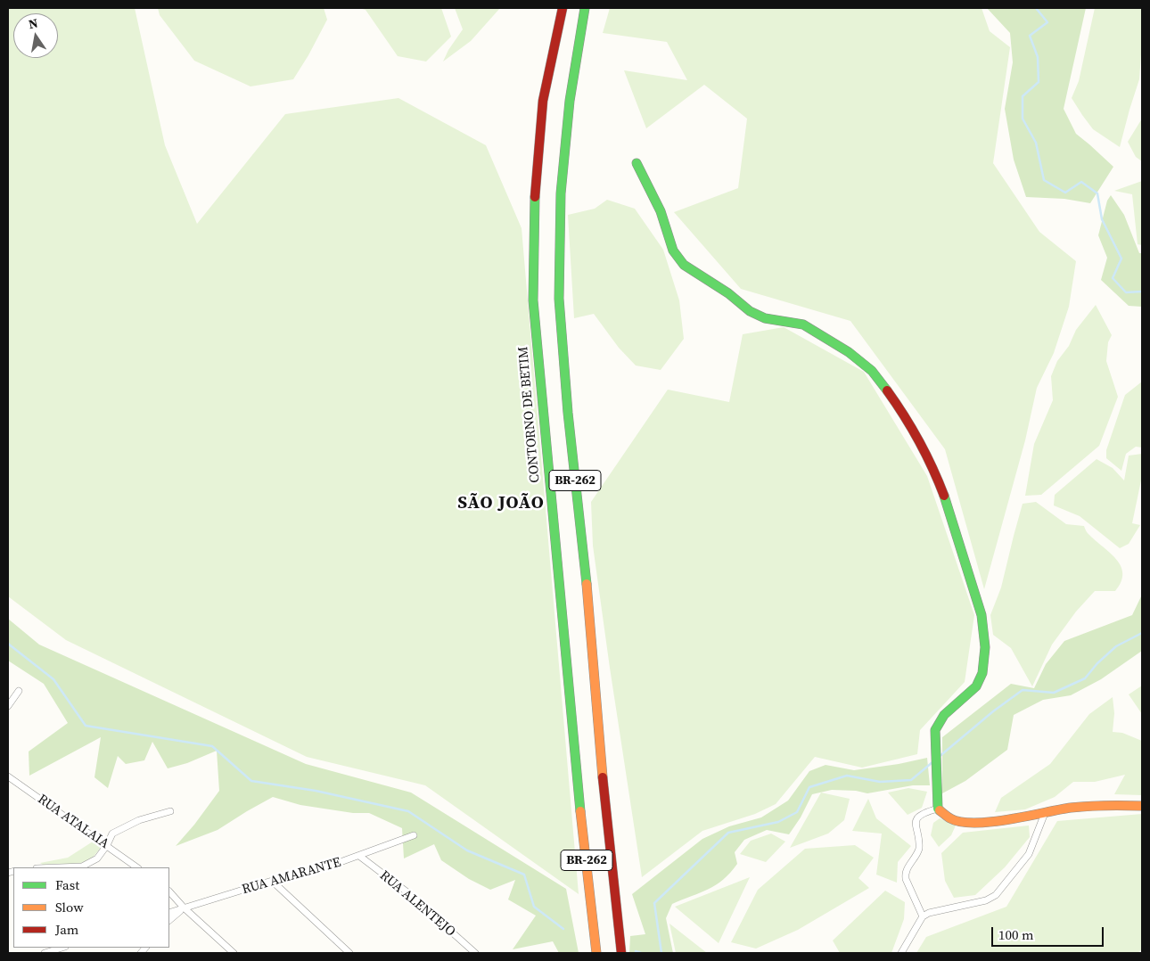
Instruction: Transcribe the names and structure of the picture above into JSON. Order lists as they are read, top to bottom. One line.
{"streets":{"main road":["CONTORNO DE BETIM","BR-262"],"street":["RUA ATALAIA","RUA AMARANTE","RUA ALENTEJO"]},"crossings":[["RUA AMARANTE","RUA ALENTEJO"]],"districts":["SÃO JOÃO"],"legend":["Fast","Slow","Jam"],"scale_bar":"100 m","north":"top"}
